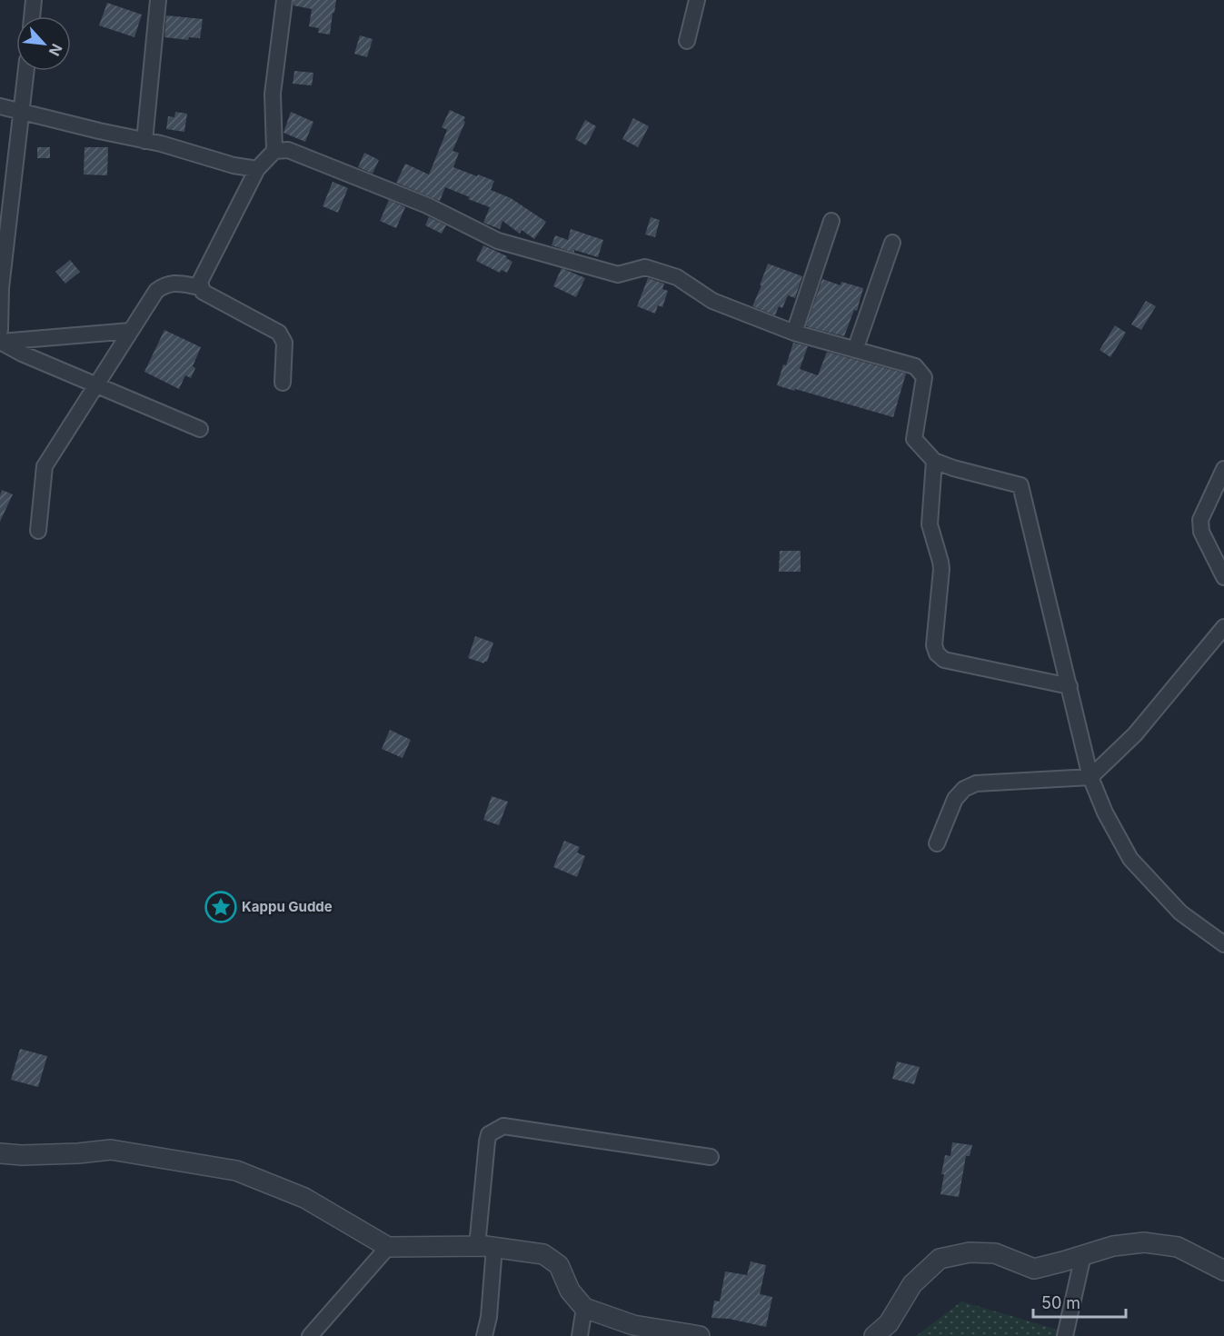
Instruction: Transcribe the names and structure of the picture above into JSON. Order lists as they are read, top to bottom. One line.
{"places":{"place":["Kappu Gudde"]},"scale_bar":"50 m","north":"bottom right"}
